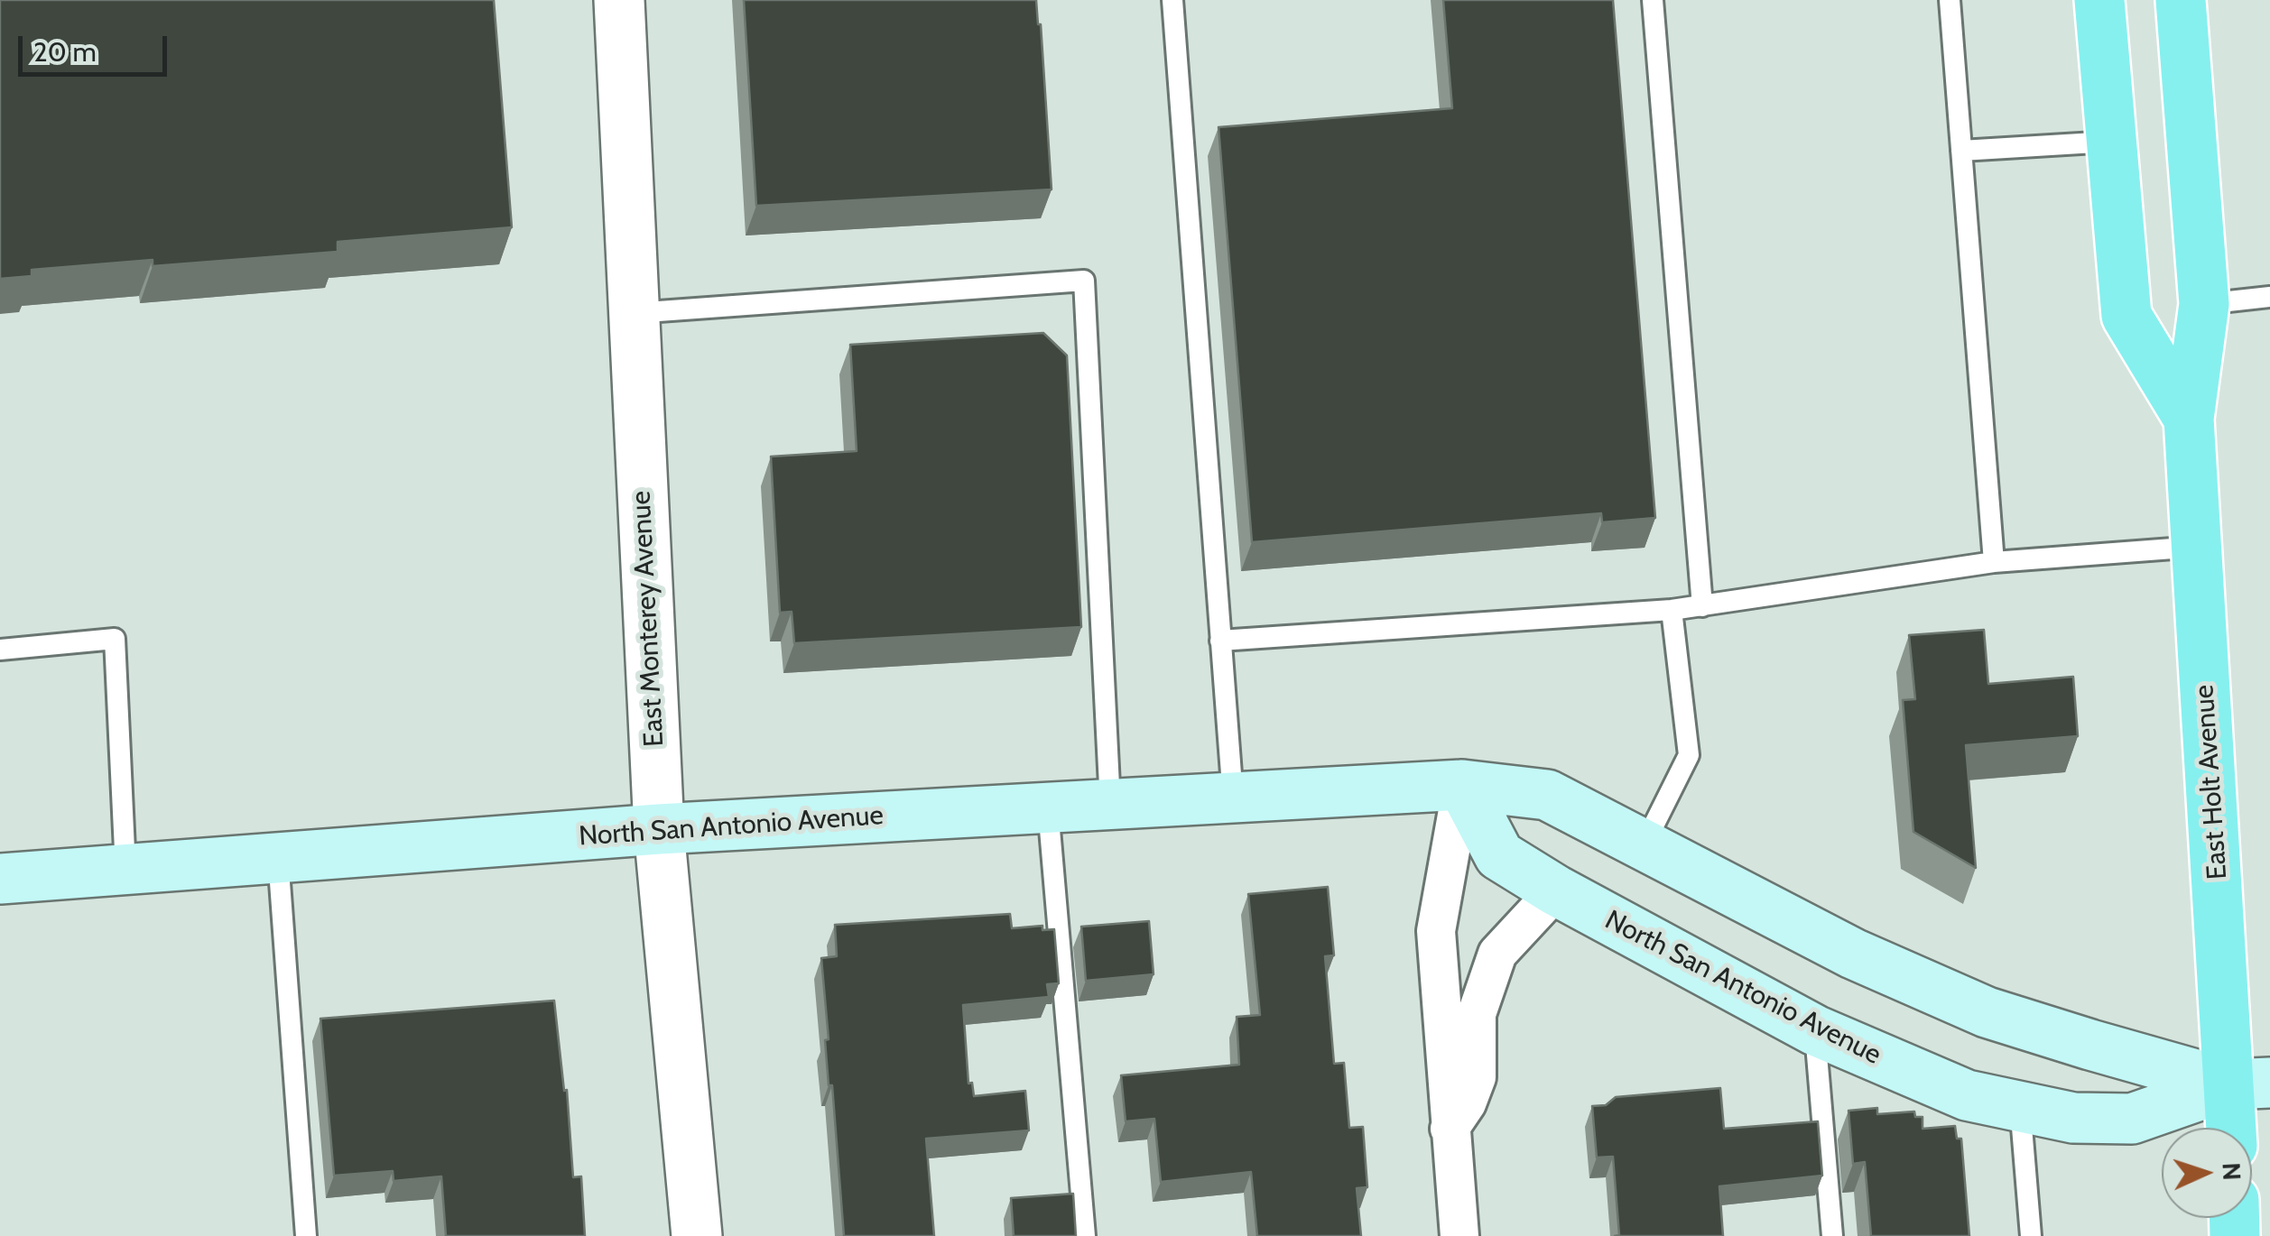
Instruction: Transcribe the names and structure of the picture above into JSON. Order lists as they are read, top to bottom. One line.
{"streets":{"main road":["East Holt Avenue","North San Antonio Avenue"],"street":["East Monterey Avenue"]},"crossings":[["East Monterey Avenue","North San Antonio Avenue"],["East Holt Avenue","North San Antonio Avenue"]],"scale_bar":"20 m","north":"right"}
